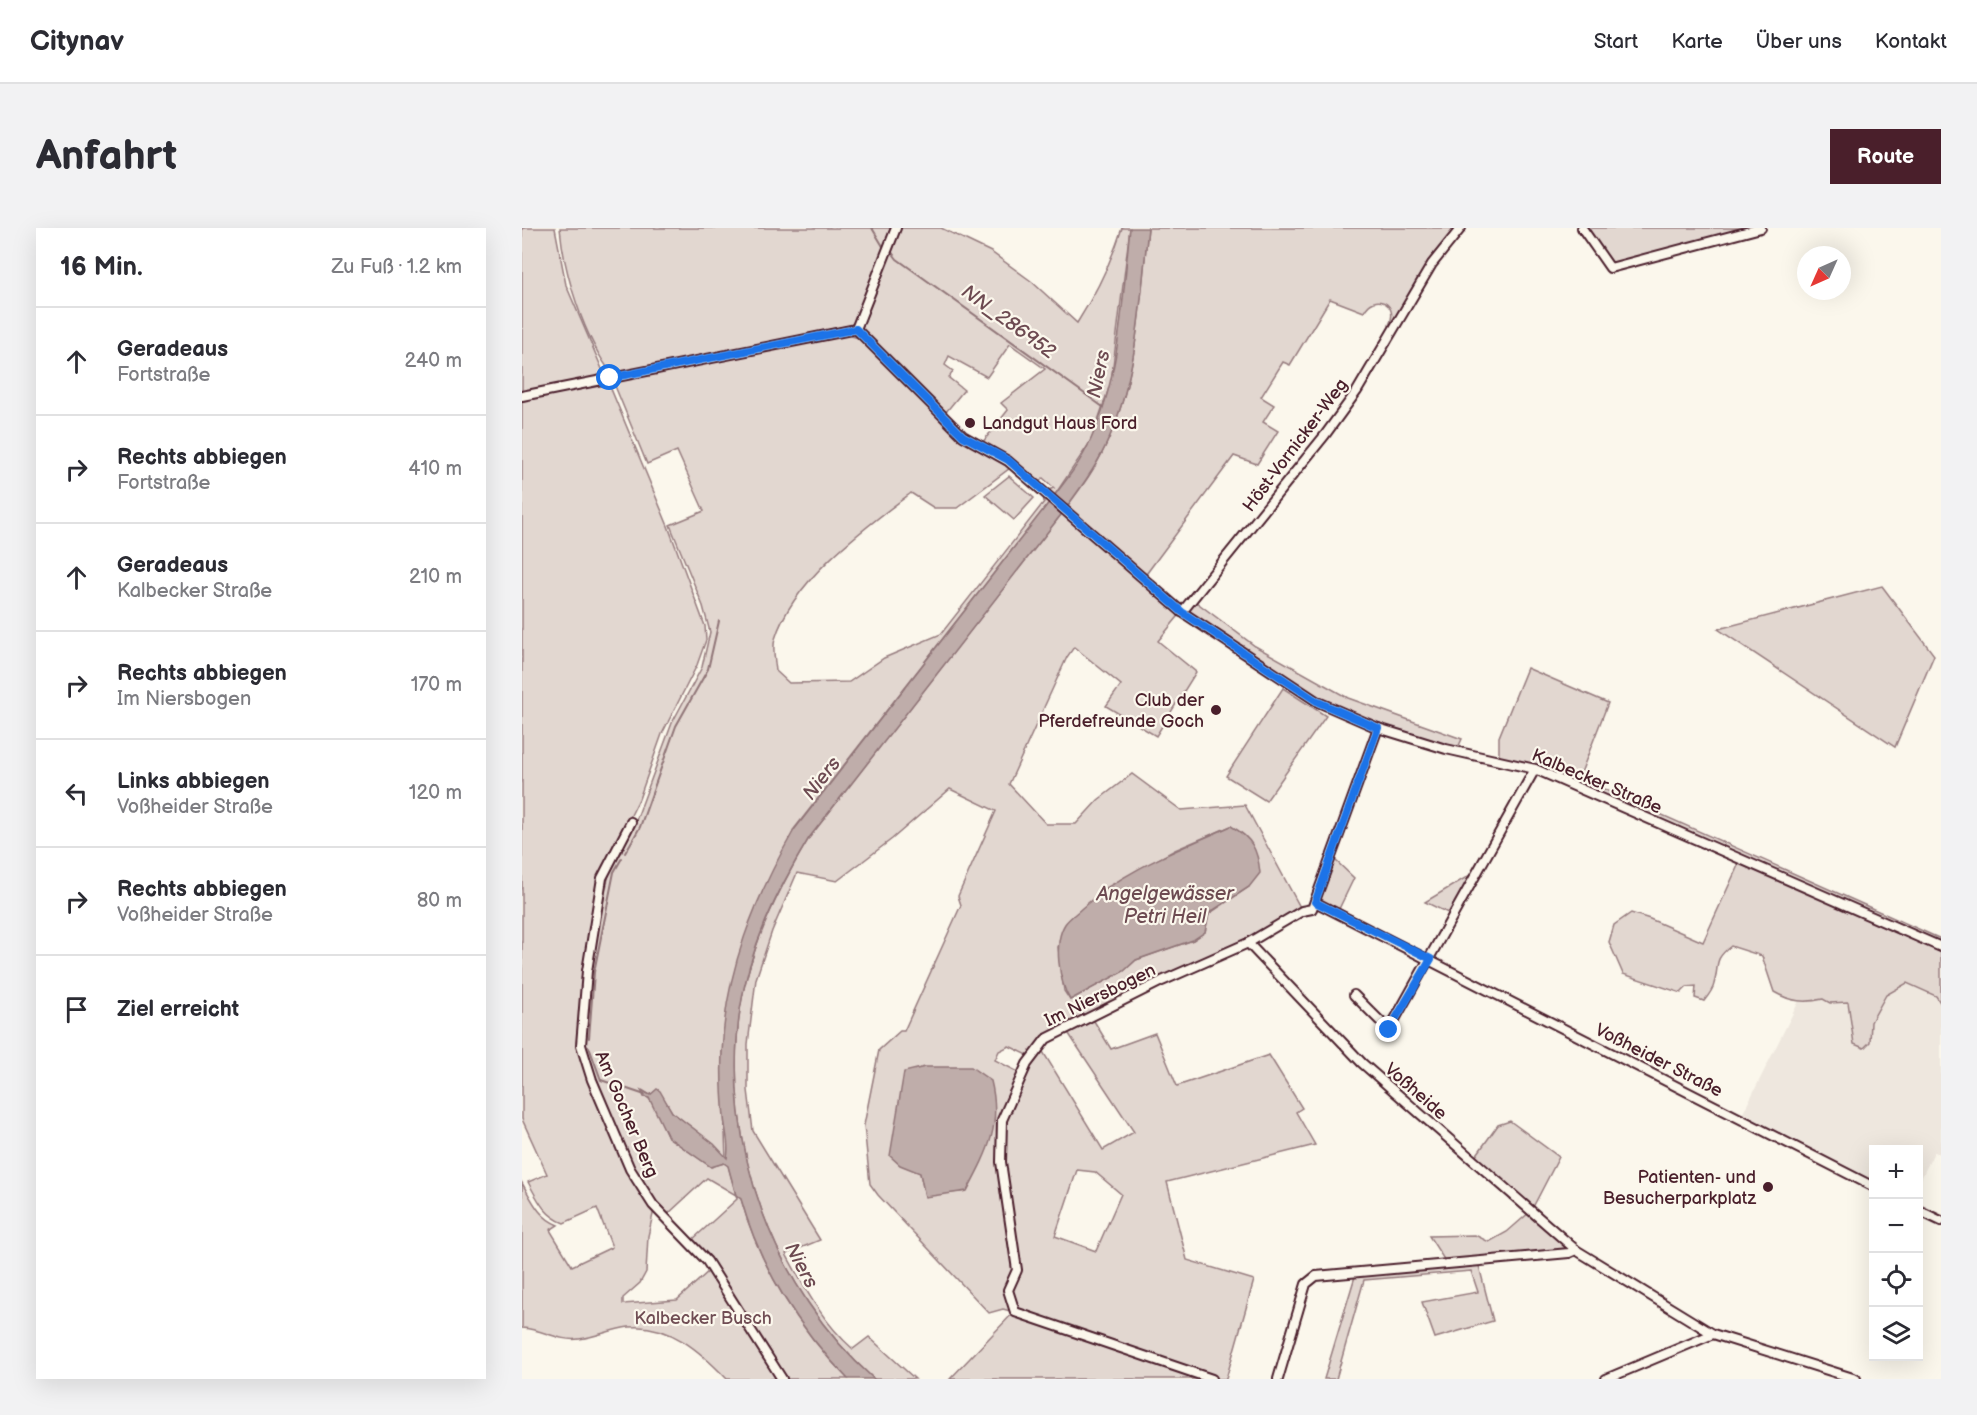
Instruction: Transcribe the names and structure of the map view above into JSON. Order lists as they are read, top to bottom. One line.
{"streets":{"street":["Höst-Vornicker-Weg","Kalbecker Straße","Im Niersbogen","Voßheider Straße","Voßheide","Am Gocher Berg"]},"crossings":[["Höst-Vornicker-Weg","Kalbecker Straße"],["Im Niersbogen","Voßheider Straße"],["Im Niersbogen","Voßheide"]],"water":["NN_286952","Niers","Angelgewässer Petri Heil"],"parks":["Kalbecker Busch"],"places":["Landgut Haus Ford","Club der Pferdefreunde Goch","Patienten- und Besucherparkplatz"],"north":"bottom left","page":{"header":"Citynav","nav":["Start","Karte","Über uns","Kontakt"],"buttons":"Route","title":"Anfahrt","heading":["16 Min.","Zu Fuß · 1.2 km"],"list":[["Geradeaus","Fortstraße","240 m"],["Rechts abbiegen","Fortstraße","410 m"],["Geradeaus","Kalbecker Straße","210 m"],["Rechts abbiegen","Im Niersbogen","170 m"],["Links abbiegen","Voßheider Straße","120 m"],["Rechts abbiegen","Voßheider Straße","80 m"],"Ziel erreicht"],"map_buttons":["+","−"]}}
